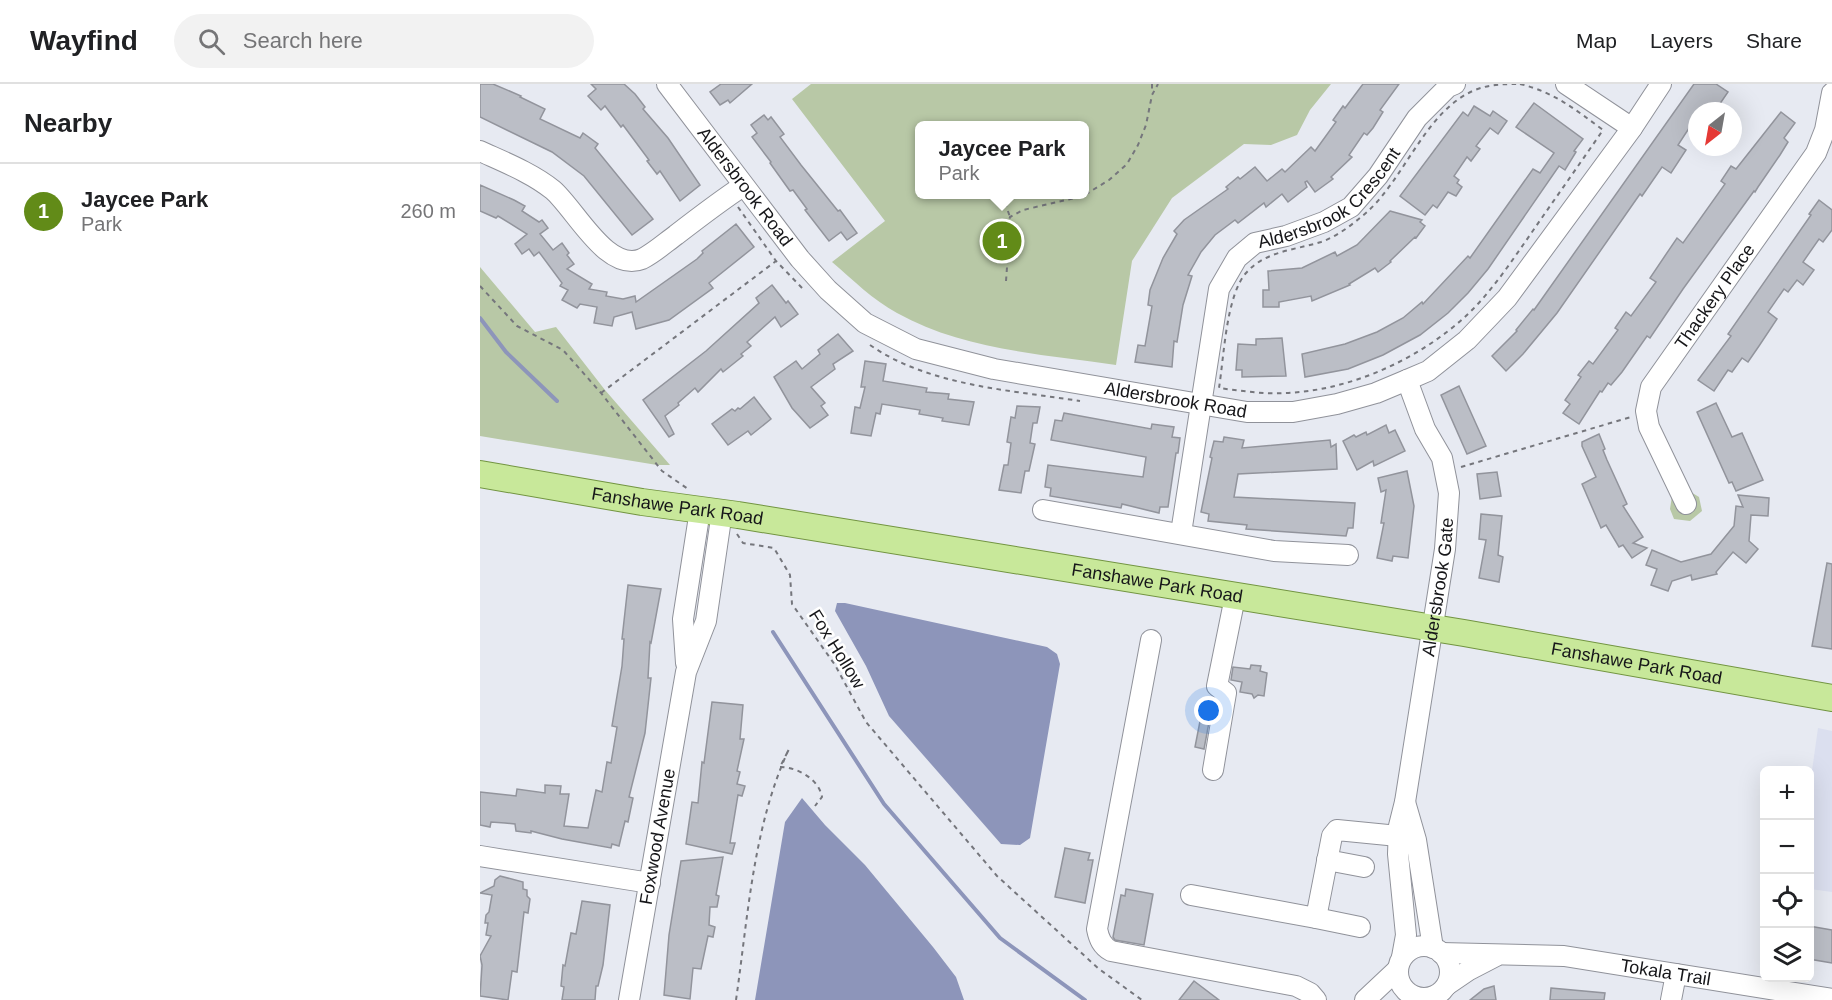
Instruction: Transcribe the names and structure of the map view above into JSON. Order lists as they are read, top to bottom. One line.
{"streets":{"main road":["Fanshawe Park Road"],"street":["Aldersbrook Road","Aldersbrook Crescent","Thackery Place","Aldersbrook Gate","Foxwood Avenue","Tokala Trail"],"path":["Fox Hollow"]},"crossings":[["Aldersbrook Road","Aldersbrook Crescent"],["Aldersbrook Road","Aldersbrook Gate"],["Fanshawe Park Road","Aldersbrook Gate"],["Fanshawe Park Road","Fox Hollow"],["Fanshawe Park Road","Foxwood Avenue"],["Aldersbrook Gate","Tokala Trail"],["Fox Hollow","Foxwood Avenue"]],"north":"bottom left","page":{"header":"Wayfind","search":"Search here","nav":["Map","Layers","Share"],"heading":"Nearby","popup":["Jaycee Park","Park"],"list":[{"mark":"1","name":"Jaycee Park","note":"Park","value":"260 m"}],"pins":"1","map_buttons":["+","−"]}}
